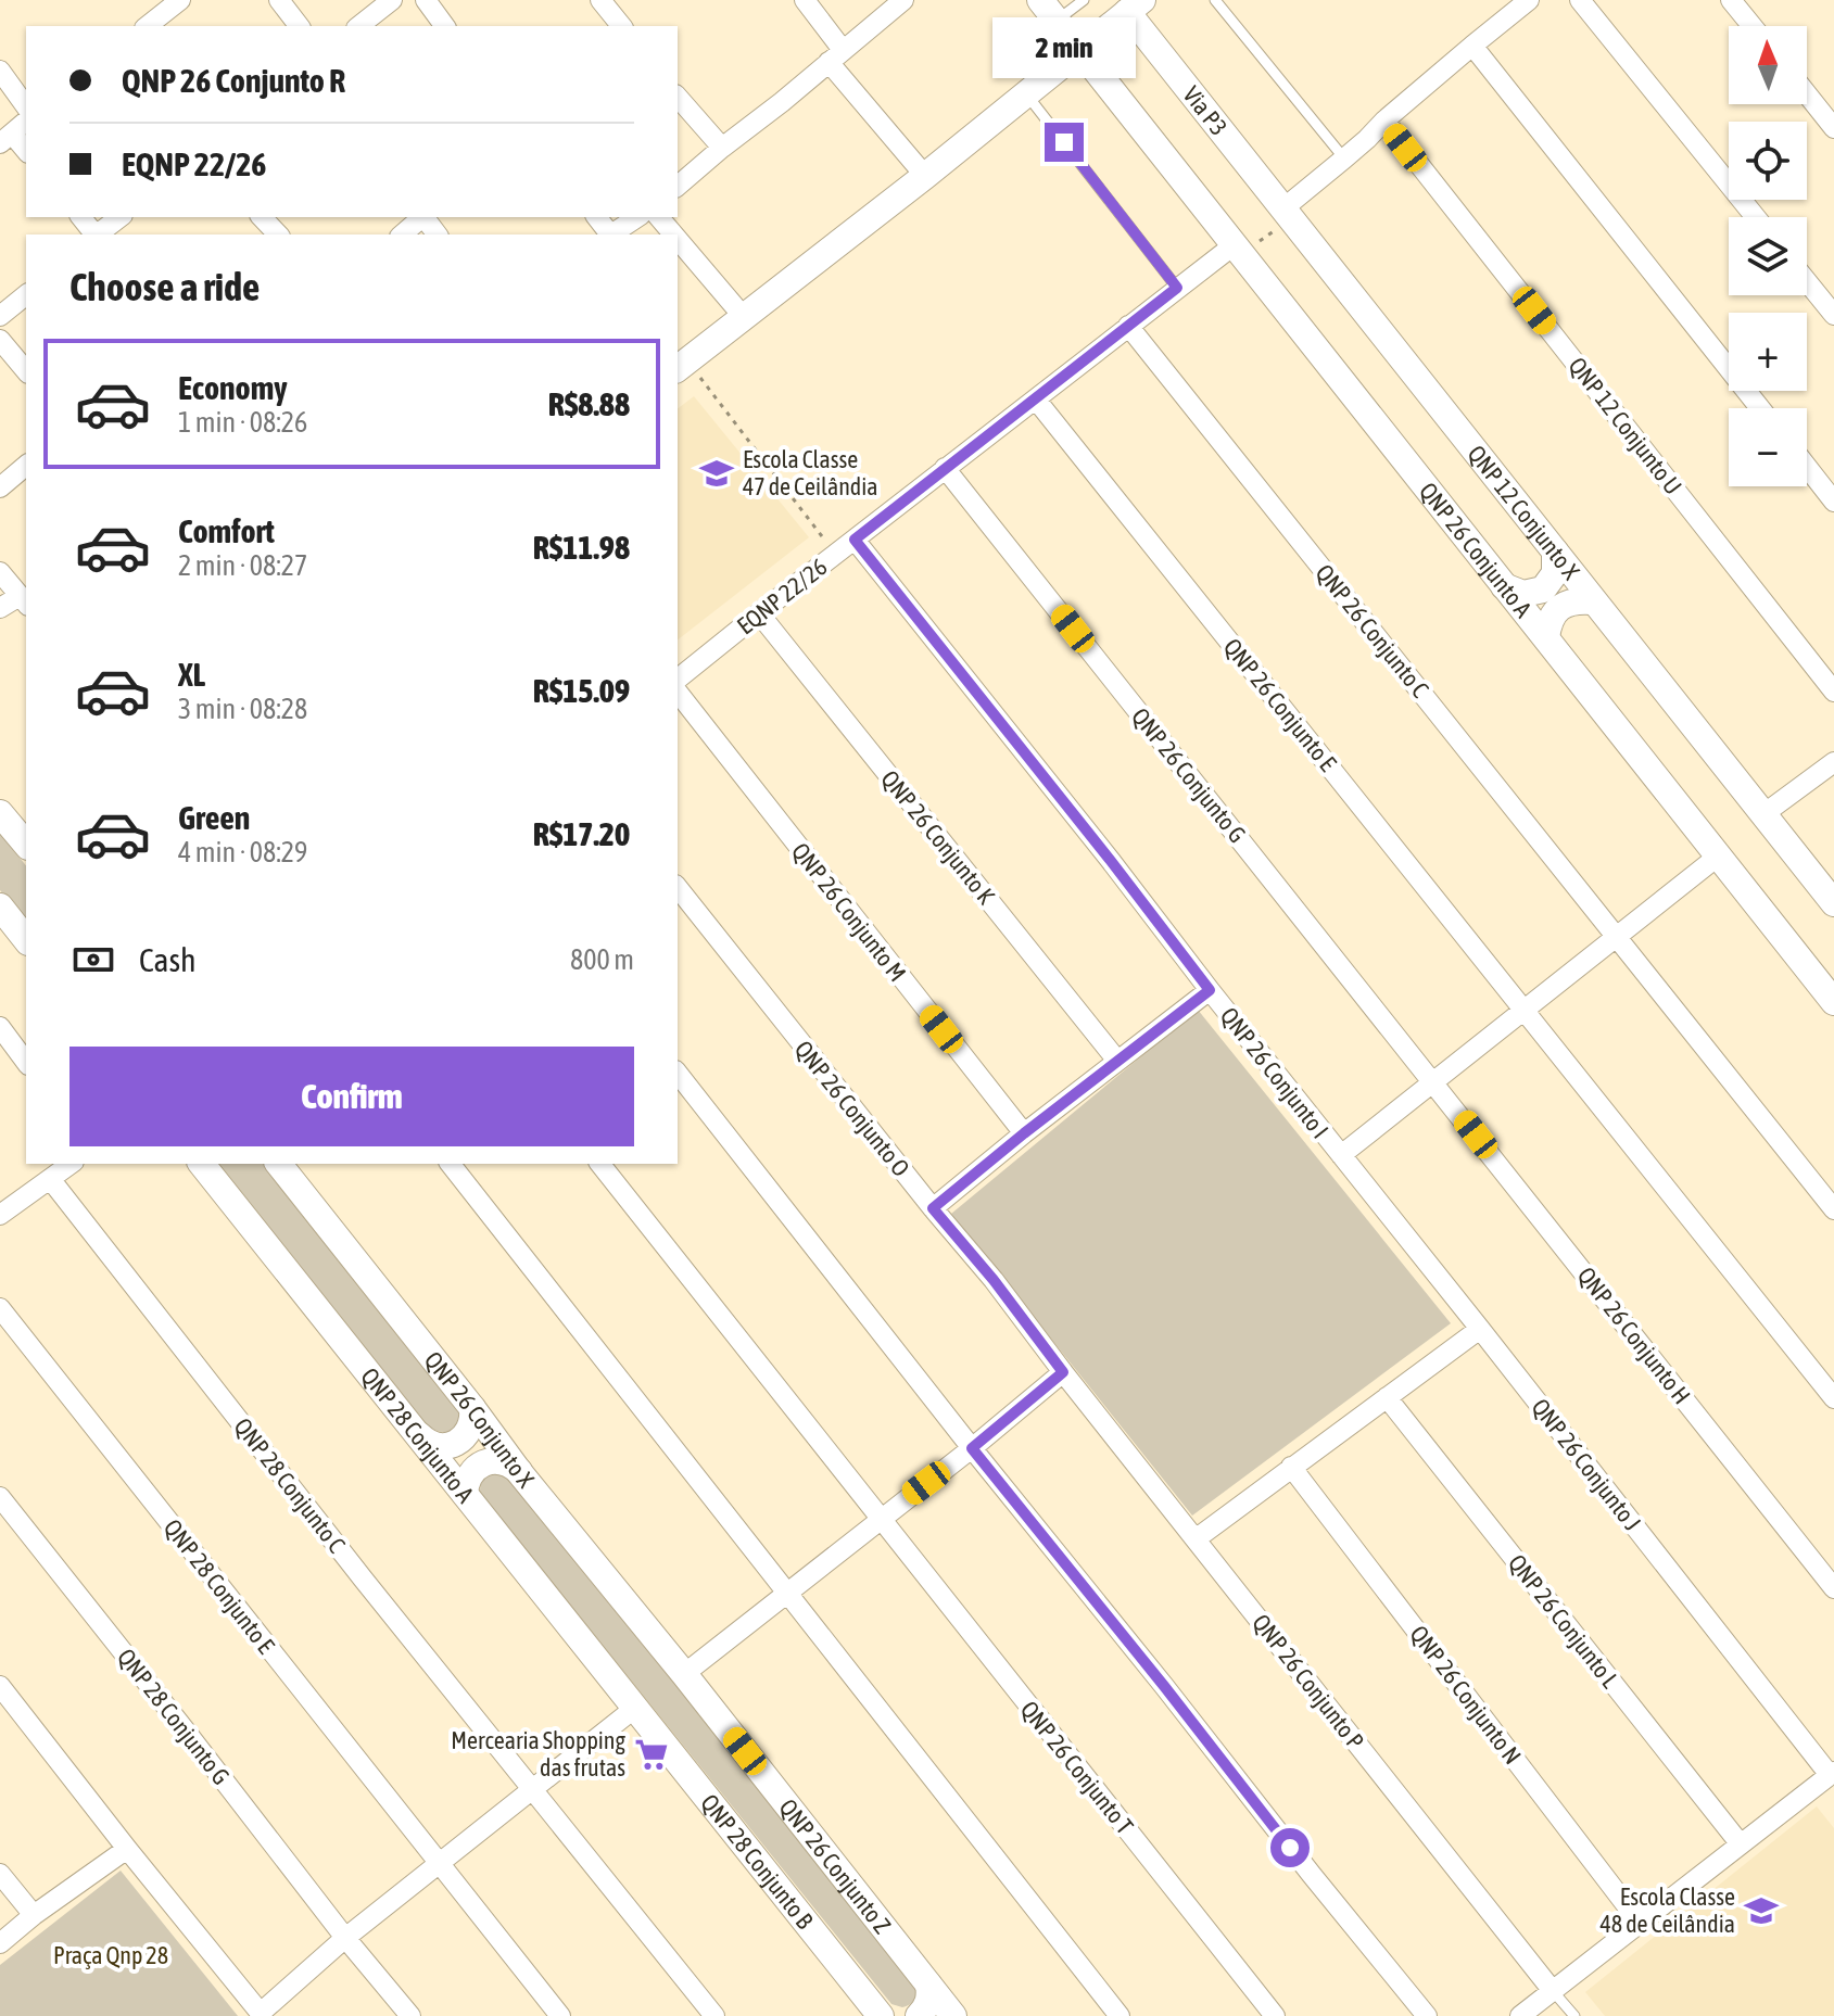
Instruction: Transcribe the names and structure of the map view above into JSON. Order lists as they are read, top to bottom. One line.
{"streets":{"street":["Via P3","QNP 12 Conjunto U","QNP 12 Conjunto X","QNP 26 Conjunto A","EQNP 22/26","QNP 26 Conjunto C","QNP 26 Conjunto E","QNP 26 Conjunto G","QNP 26 Conjunto K","QNP 26 Conjunto M","QNP 26 Conjunto I","QNP 26 Conjunto O","QNP 26 Conjunto H","QNP 26 Conjunto X","QNP 28 Conjunto A","QNP 26 Conjunto J","QNP 28 Conjunto C","QNP 28 Conjunto E","QNP 26 Conjunto L","QNP 26 Conjunto P","QNP 26 Conjunto N","QNP 28 Conjunto G","QNP 26 Conjunto T","QNP 28 Conjunto B","QNP 26 Conjunto Z"]},"crossings":[["Via P3","QNP 12 Conjunto X"],["QNP 26 Conjunto A","EQNP 22/26"],["EQNP 22/26","QNP 26 Conjunto C"],["EQNP 22/26","QNP 26 Conjunto E"],["EQNP 22/26","QNP 26 Conjunto G"],["EQNP 22/26","QNP 26 Conjunto K"],["EQNP 22/26","QNP 26 Conjunto I"],["QNP 26 Conjunto G","QNP 26 Conjunto H"],["QNP 26 Conjunto I","QNP 26 Conjunto J"],["QNP 26 Conjunto O","QNP 26 Conjunto P"],["QNP 26 Conjunto X","QNP 26 Conjunto Z"],["QNP 28 Conjunto A","QNP 28 Conjunto B"]],"parks":["Praça Qnp 28"],"places":{"school or university":["Escola Classe 47 de Ceilândia","Escola Classe 48 de Ceilândia"],"supermarket":["Mercearia Shopping das frutas"]},"north":"top","page":{"bubble":"2 min","map_buttons":["+","−"],"banner":["QNP 26 Conjunto R","EQNP 22/26"],"heading":"Choose a ride","list":[{"name":"Economy","note":"1 min · 08:26","value":"R$8.88"},{"name":"Comfort","note":"2 min · 08:27","value":"R$11.98"},{"name":"XL","note":"3 min · 08:28","value":"R$15.09"},{"name":"Green","note":"4 min · 08:29","value":"R$17.20"}],"pay":["Cash","800 m"],"buttons":"Confirm"}}
